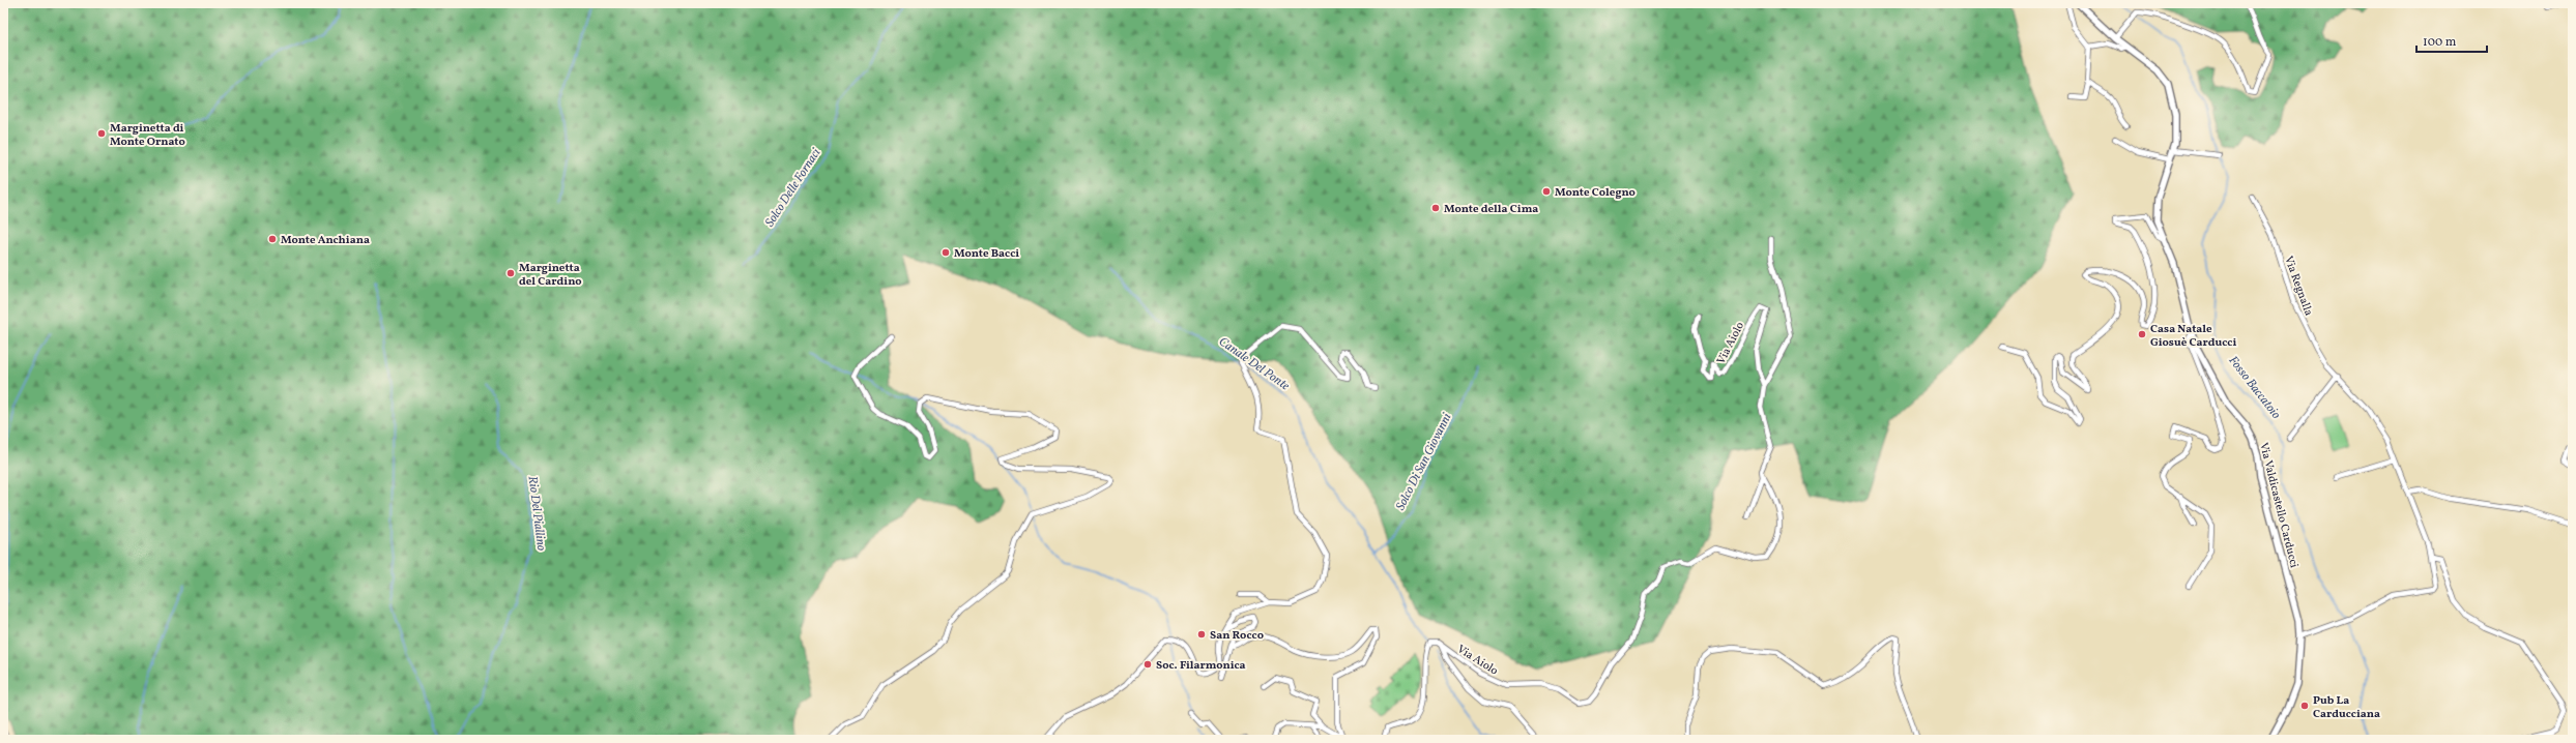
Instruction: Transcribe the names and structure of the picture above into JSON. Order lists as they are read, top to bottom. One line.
{"streets":{"street":["Via Regnalla","Via Aiolo","Via Valdicastello Carducci"]},"water":["Solco Delle Fornaci","Canale Del Ponte","Fosso Baccatoio","Solco Di San Giovanni","Rio Del Piallino"],"places":["Marginetta di Monte Ornato","Monte Colegno","Monte della Cima","Monte Anchiana","Monte Bacci","Marginetta del Cardino","Casa Natale Giosuè Carducci","San Rocco","Soc. Filarmonica","Pub La Carducciana"],"scale_bar":"100 m"}
